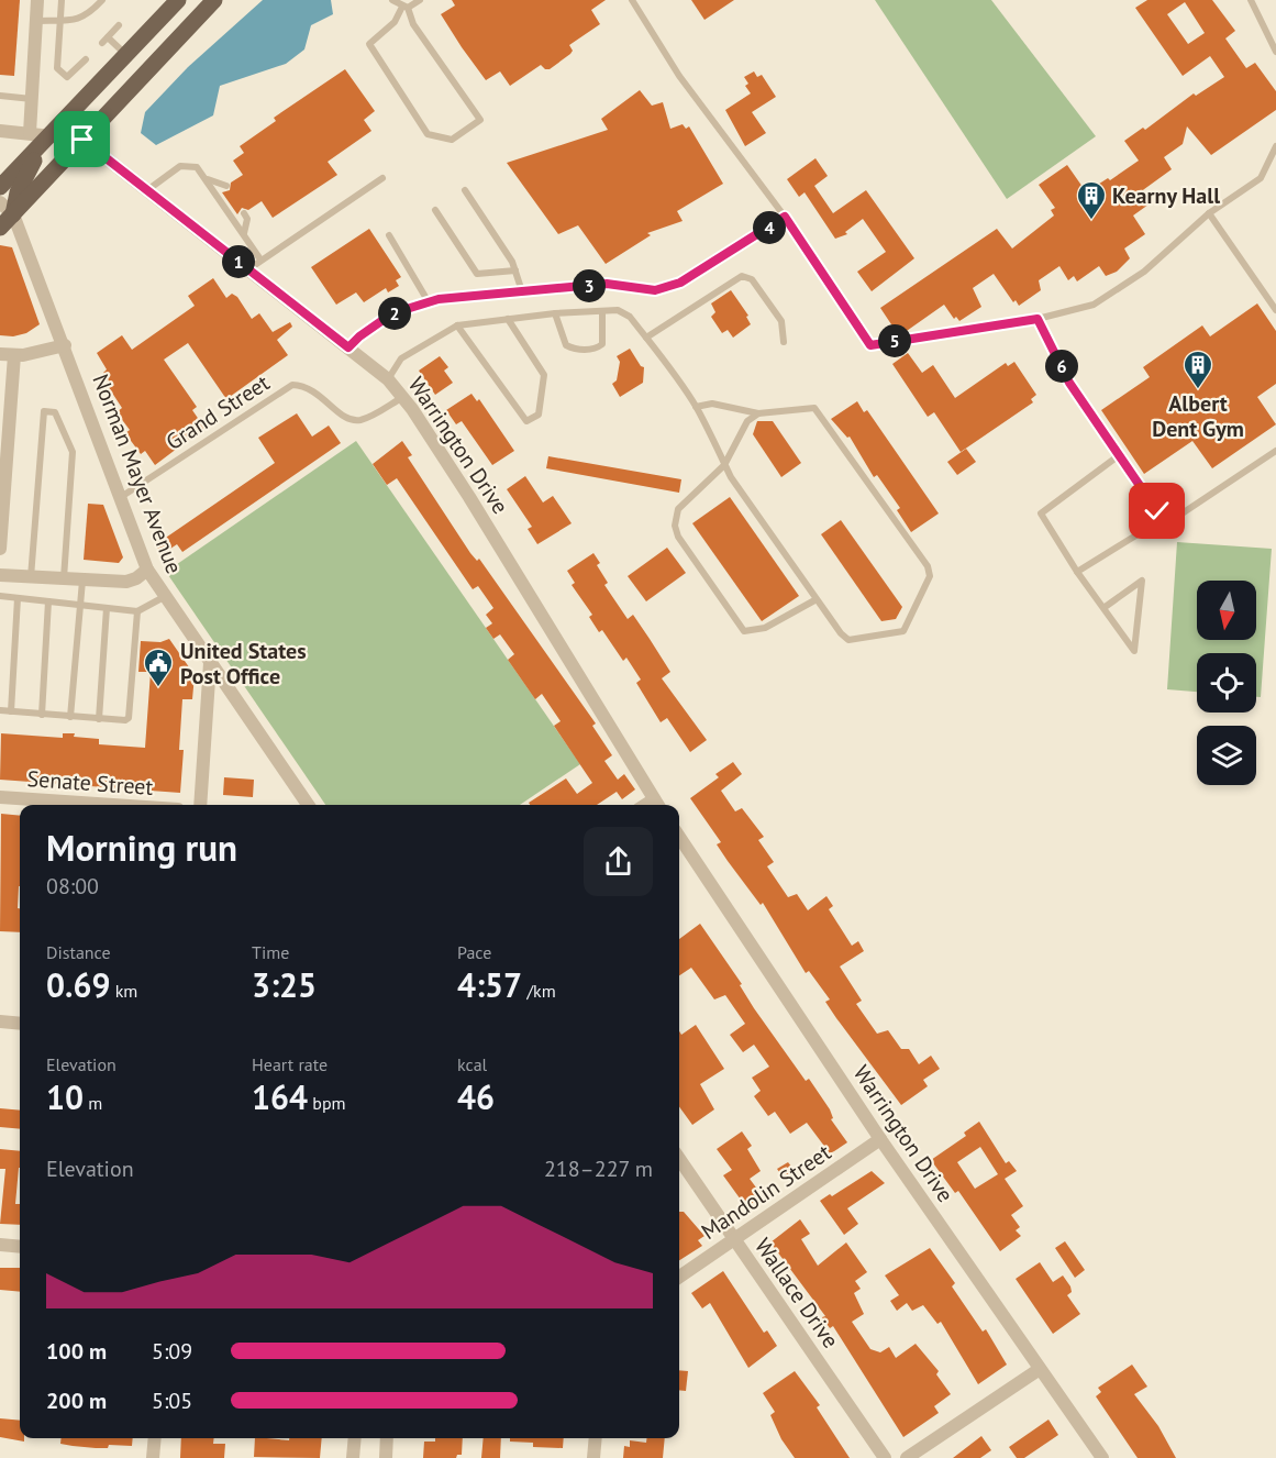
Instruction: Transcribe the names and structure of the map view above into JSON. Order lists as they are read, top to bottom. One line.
{"streets":{"street":["Warrington Drive","Norman Mayer Avenue","Senate Street","Mandolin Street","Wallace Drive"],"lane":["Grand Street"]},"crossings":[["Grand Street","Warrington Drive"],["Grand Street","Norman Mayer Avenue"],["Warrington Drive","Mandolin Street"],["Mandolin Street","Wallace Drive"]],"places":{"building":["Kearny Hall","Albert Dent Gym"],"public building":["United States Post Office"]},"north":"bottom","page":{"pins":["4","1","3","2","5","6"],"heading":["Morning run","08:00"],"stats":[["Distance","0.69 km"],["Time","3:25"],["Pace","4:57 /km"],["Elevation","10 m"],["Heart rate","164 bpm"],["kcal","46"]],"chart":["Elevation","218–227 m"],"list":[{"name":"100 m","note":"5:09"},{"name":"200 m","note":"5:05"}]}}
